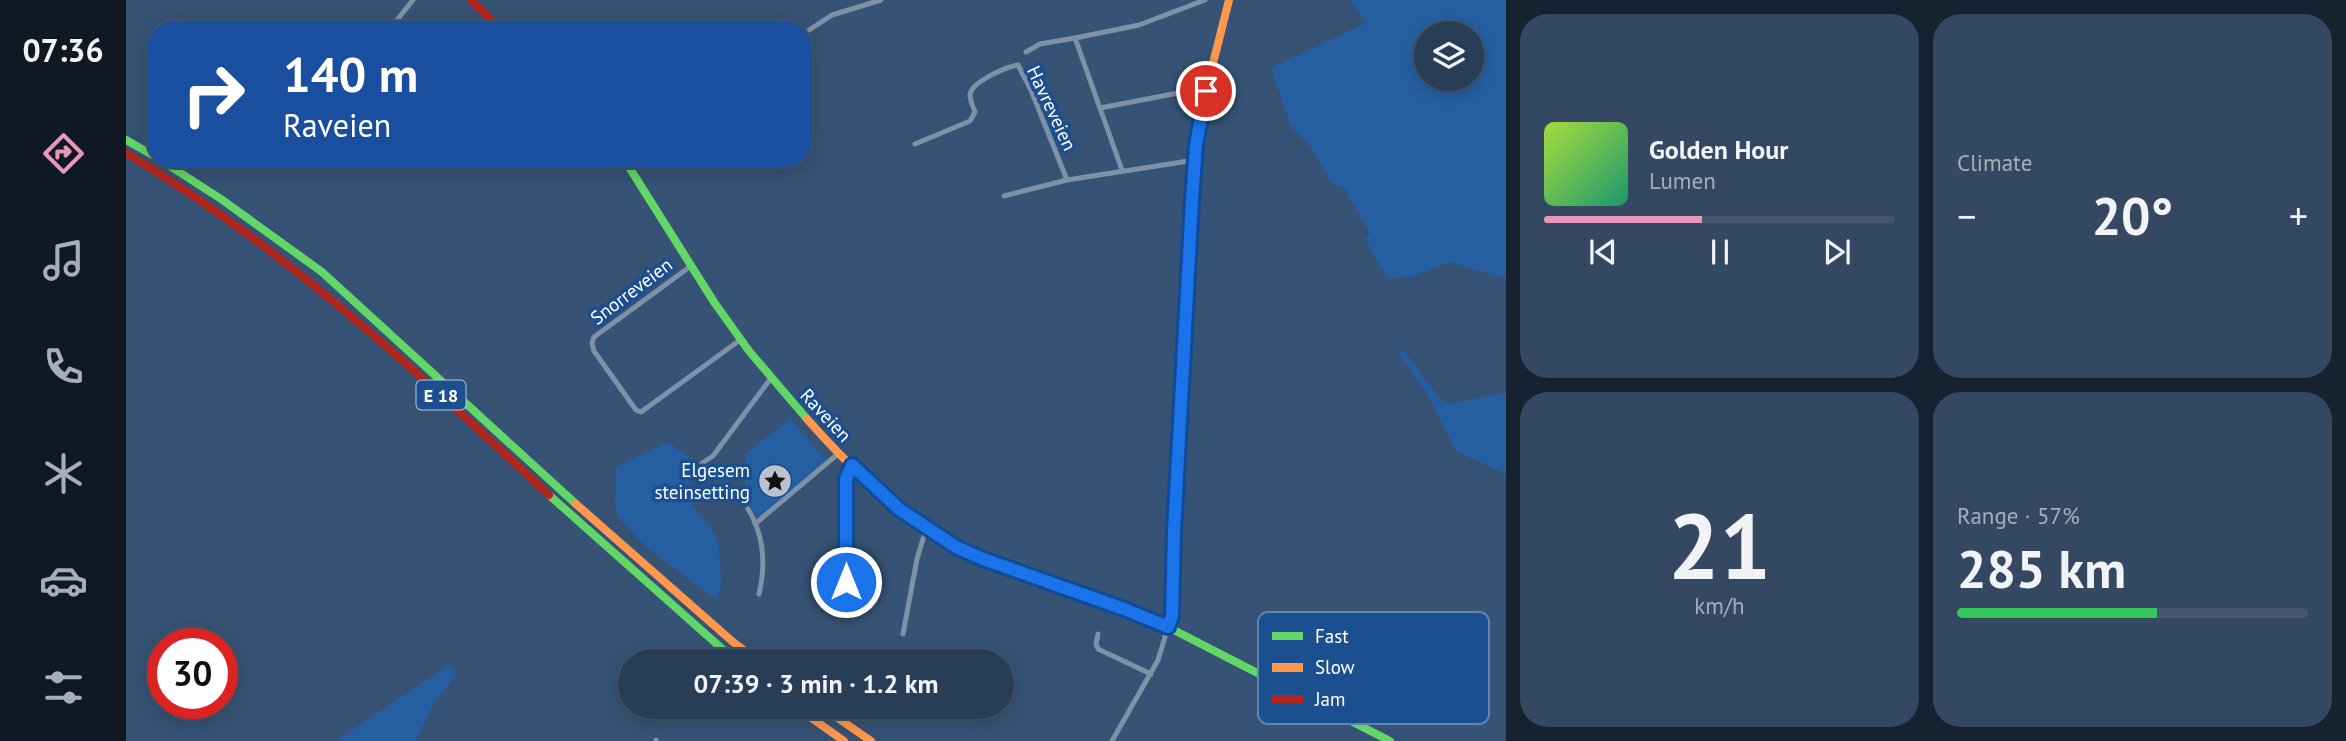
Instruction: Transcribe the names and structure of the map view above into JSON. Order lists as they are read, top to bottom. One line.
{"streets":{"main road":["E 18","Raveien"],"street":["Havreveien","Snorreveien"]},"crossings":[["Snorreveien","Raveien"]],"places":{"place":["Elgesem steinsetting"]},"legend":["Fast","Slow","Jam"],"page":{"tabs":"07:36","tile":["Climate",["21","km/h"],["Range · 57%","285 km"]],"turn":["140 m","Raveien"],"song":["Golden Hour","Lumen"],"heat":["−","20°","+"],"limit":"30","trip":"07:39 · 3 min · 1.2 km"}}
